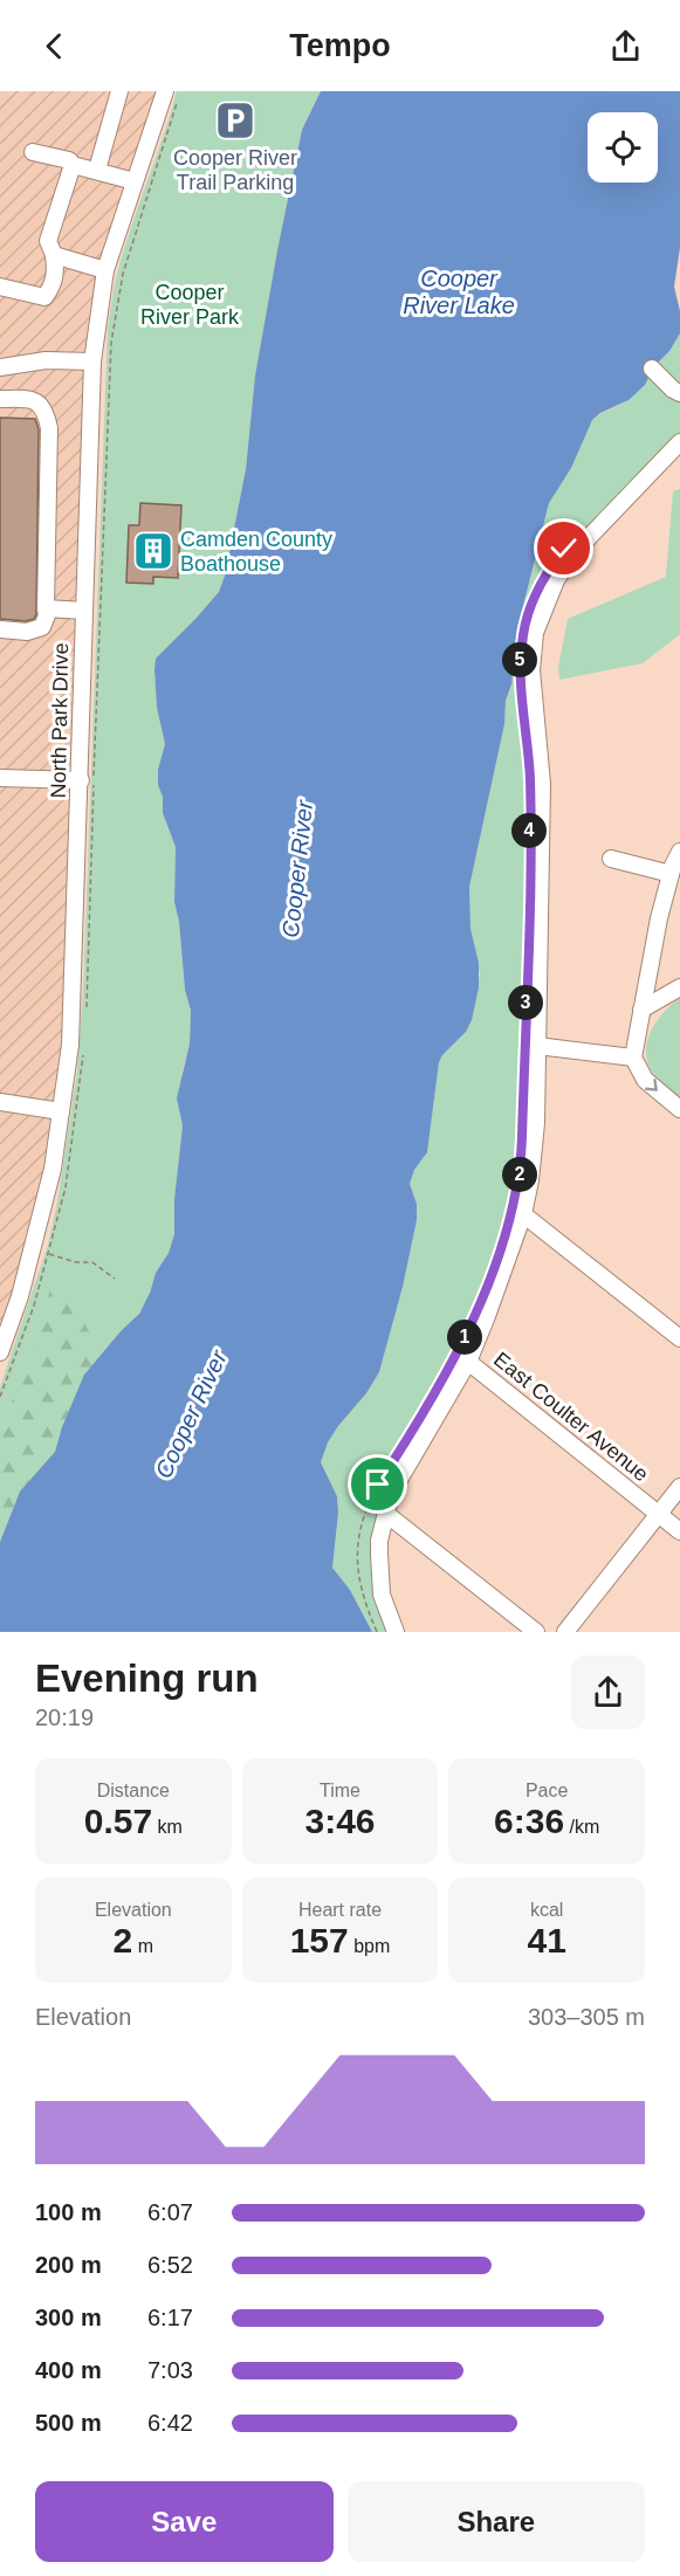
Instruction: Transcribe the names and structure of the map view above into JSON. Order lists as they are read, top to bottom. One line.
{"streets":{"street":["North Park Drive","East Coulter Avenue"]},"water":["Cooper River Lake","Cooper River"],"parks":["Cooper River Park"],"places":{"parking":["Cooper River Trail Parking"],"building":["Camden County Boathouse"]},"page":{"header":"Tempo","pins":["5","4","3","2","1"],"heading":["Evening run","20:19"],"stats":[["Distance","0.57 km"],["Time","3:46"],["Pace","6:36 /km"],["Elevation","2 m"],["Heart rate","157 bpm"],["kcal","41"]],"chart":["Elevation","303–305 m"],"list":[{"name":"100 m","note":"6:07"},{"name":"200 m","note":"6:52"},{"name":"300 m","note":"6:17"},{"name":"400 m","note":"7:03"},{"name":"500 m","note":"6:42"}],"buttons":["Save","Share"]}}
